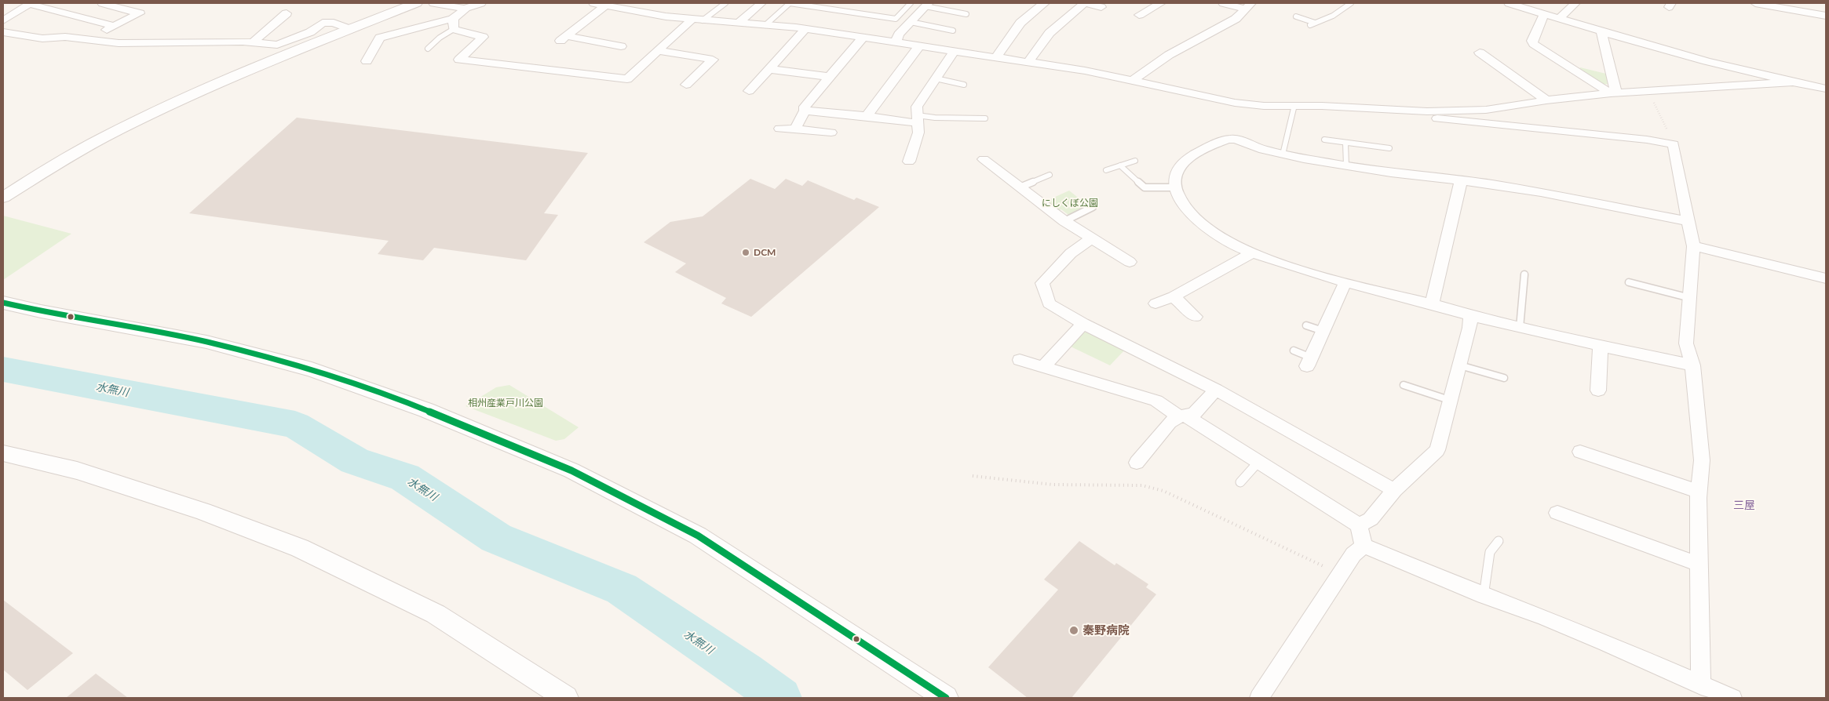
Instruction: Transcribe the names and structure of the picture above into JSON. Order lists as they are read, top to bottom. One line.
{"districts":["三屋"],"water":["水無川"],"parks":["にしくぼ公園","相州産業戸川公園"],"places":["DCM","秦野病院"]}
